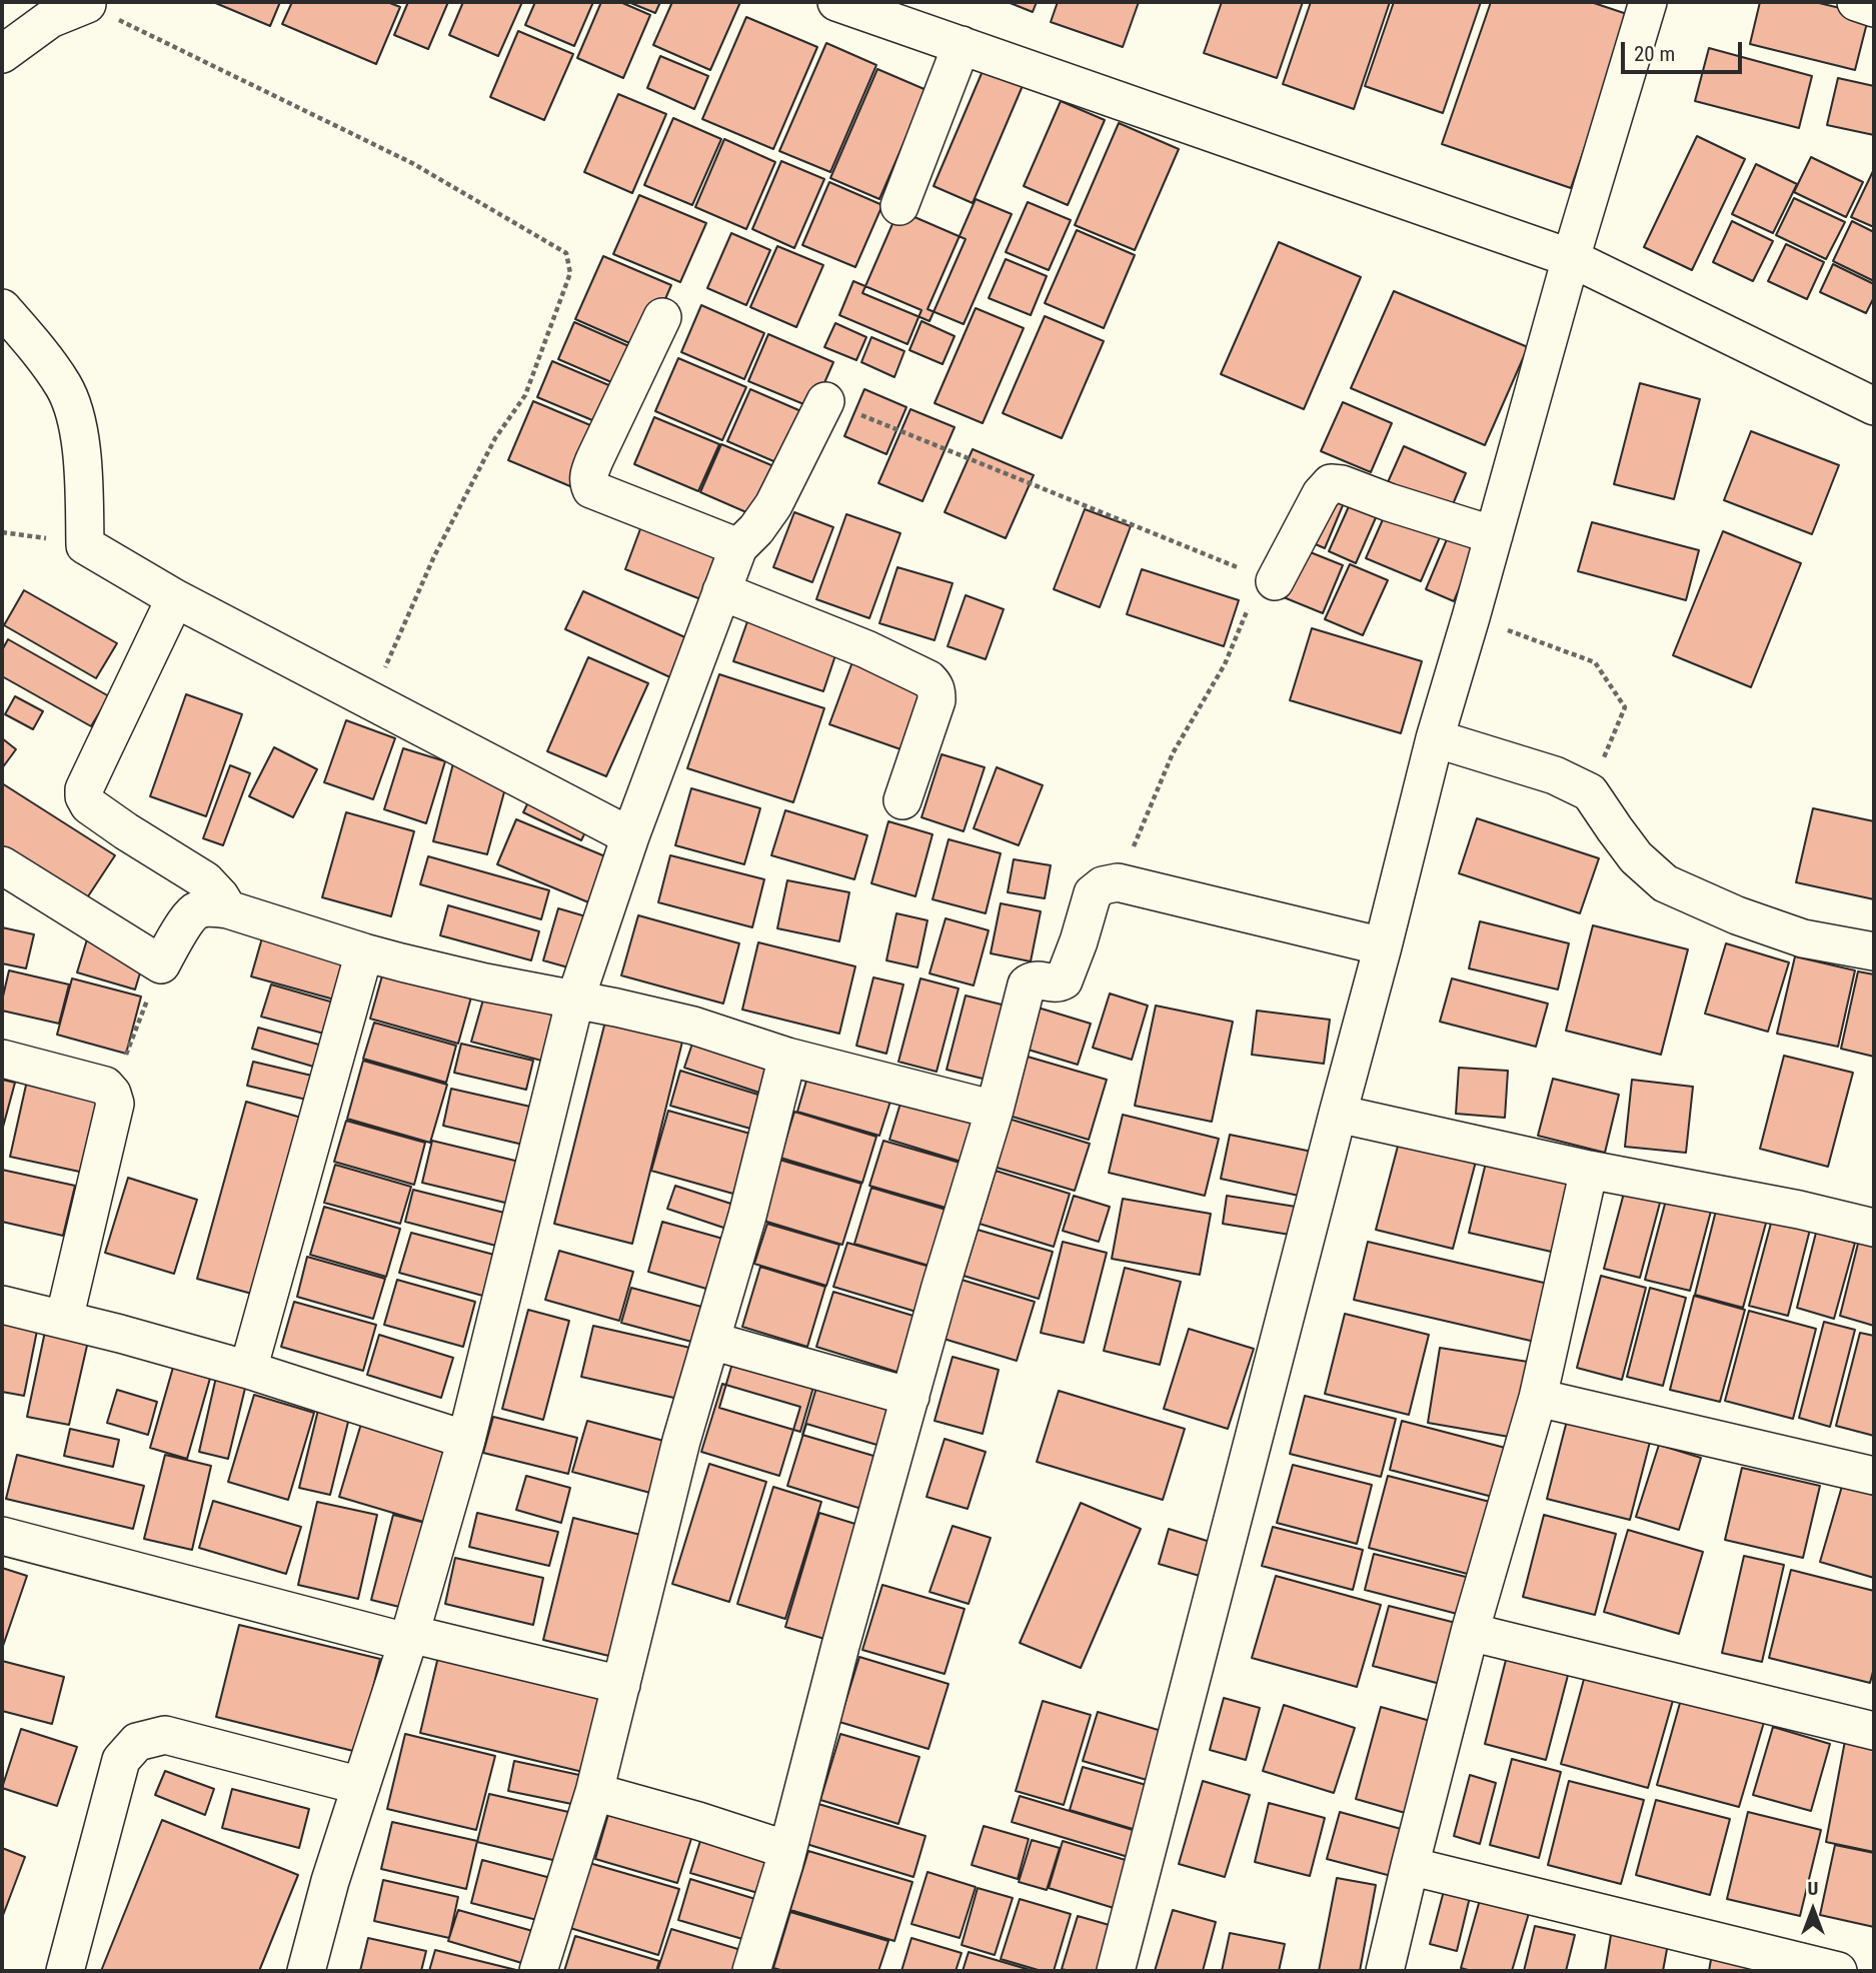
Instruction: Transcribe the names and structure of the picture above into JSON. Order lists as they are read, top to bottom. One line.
{"scale_bar":"20 m","north":"top"}
